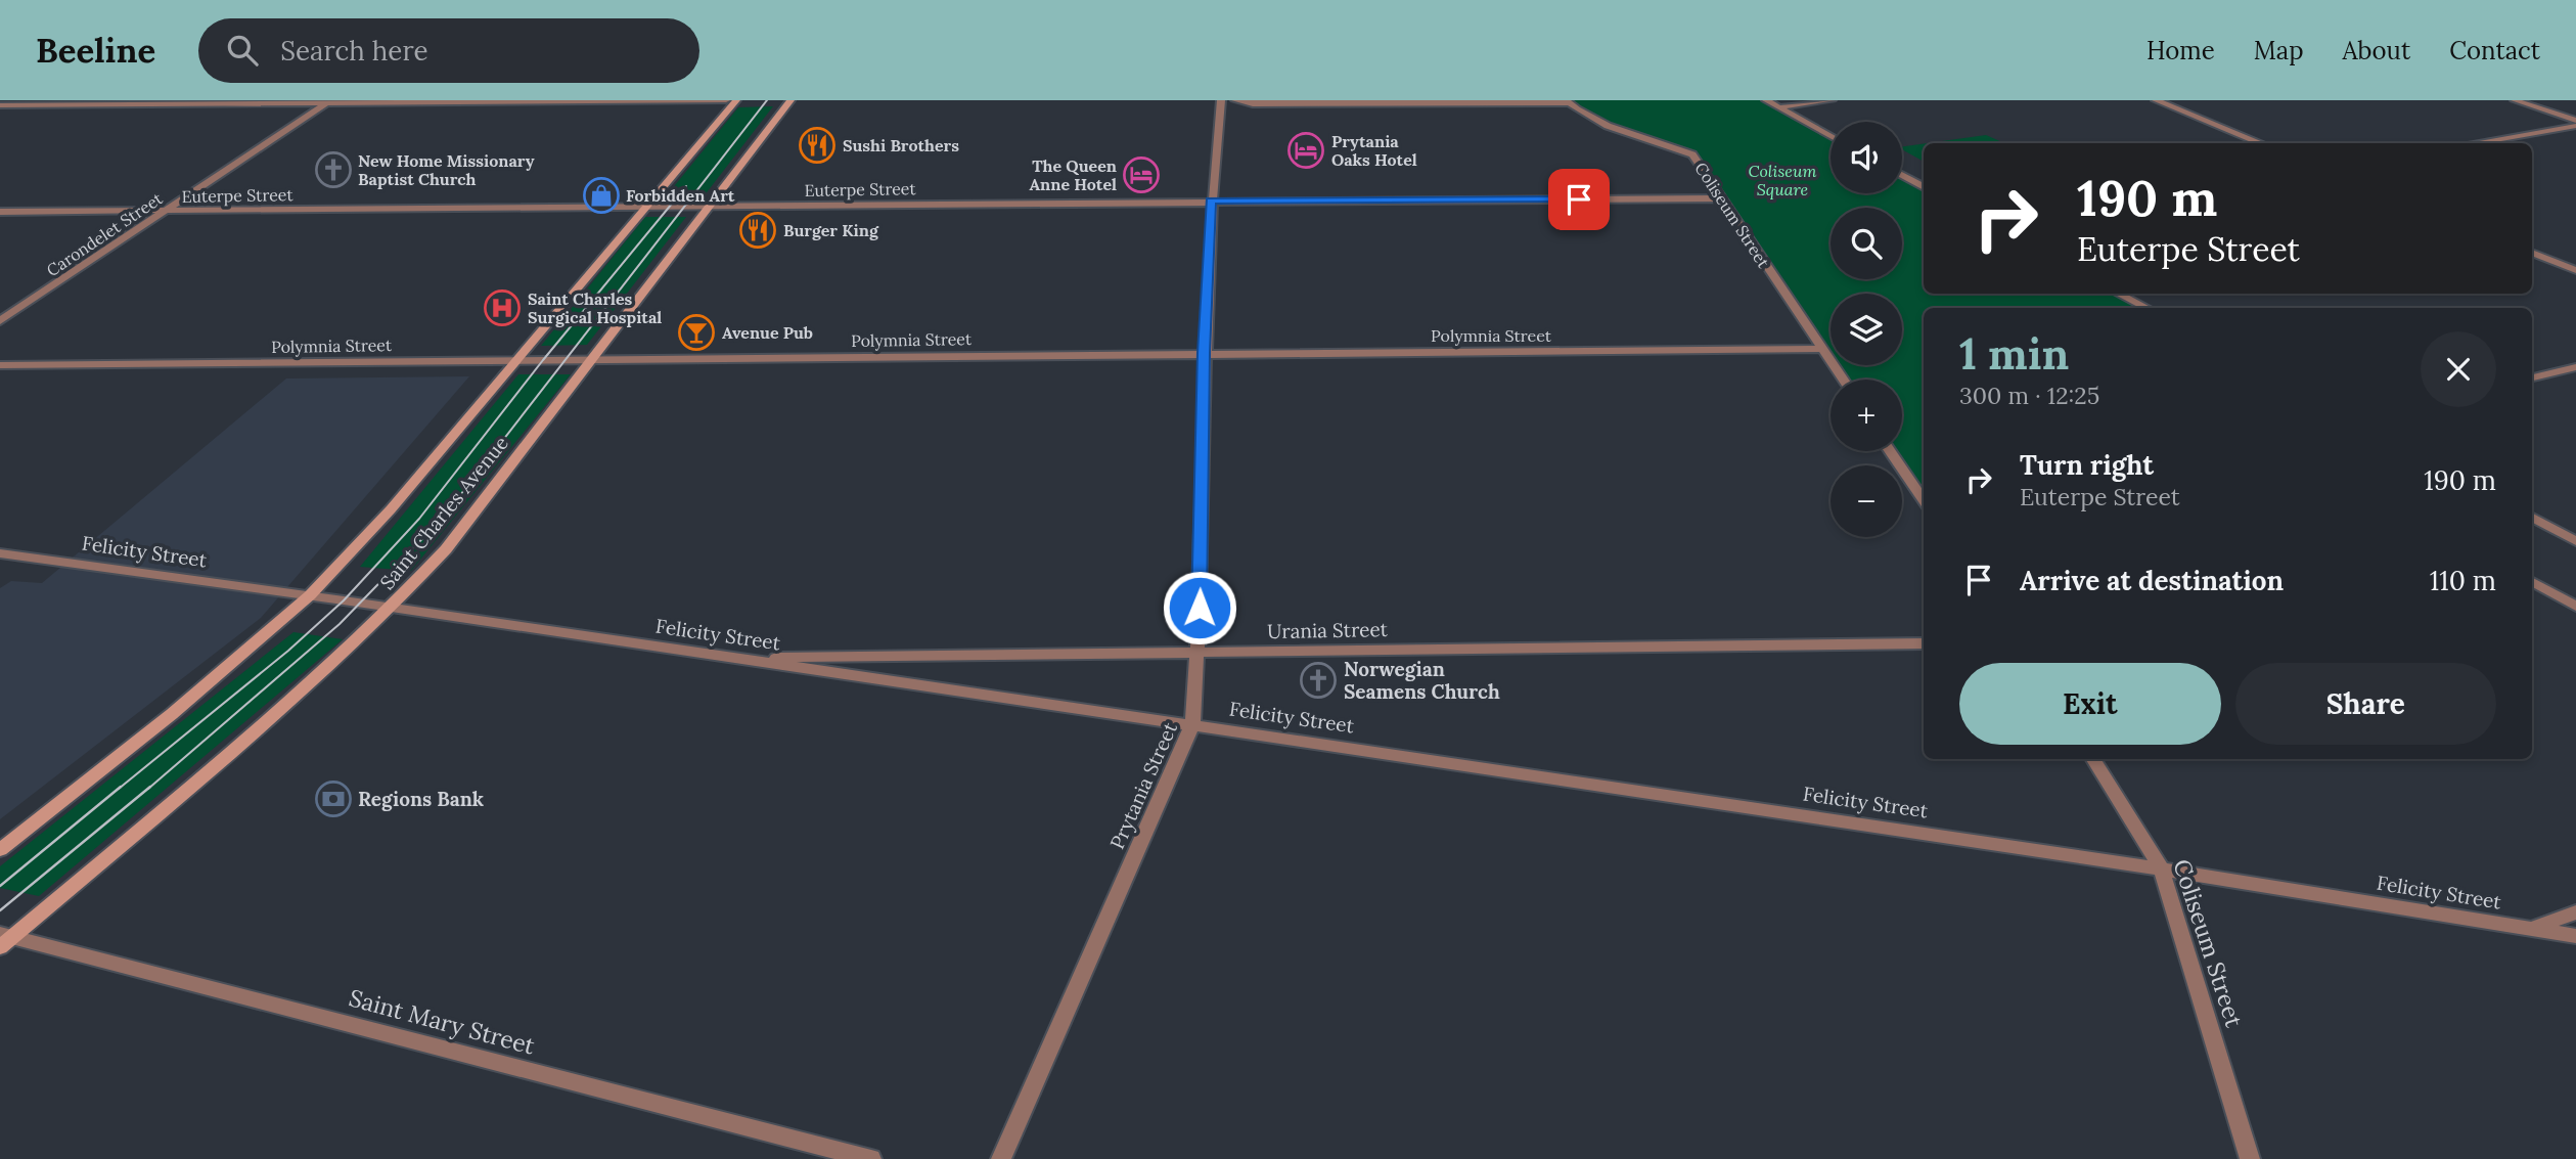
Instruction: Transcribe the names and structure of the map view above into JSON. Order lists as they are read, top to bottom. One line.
{"streets":{"main road":["Saint Charles Avenue"],"street":["Euterpe Street","Coliseum Street","Carondelet Street","Polymnia Street","Felicity Street","Urania Street","Prytania Street","Saint Mary Street"]},"crossings":[["Euterpe Street","Coliseum Street"],["Euterpe Street","Carondelet Street"],["Euterpe Street","Saint Charles Avenue"],["Euterpe Street","Prytania Street"],["Coliseum Street","Polymnia Street"],["Coliseum Street","Felicity Street"],["Polymnia Street","Saint Charles Avenue"],["Polymnia Street","Prytania Street"],["Saint Charles Avenue","Felicity Street"],["Saint Charles Avenue","Saint Mary Street"],["Felicity Street","Urania Street"],["Felicity Street","Prytania Street"],["Urania Street","Prytania Street"]],"parks":["Coliseum Square"],"places":{"restaurant":["Sushi Brothers","Burger King"],"hotel":["Prytania Oaks Hotel","The Queen Anne Hotel"],"church":["New Home Missionary Baptist Church","Norwegian Seamens Church"],"shop":["Forbidden Art"],"hospital":["Saint Charles Surgical Hospital"],"bar":["Avenue Pub"],"bank":["Regions Bank"]},"page":{"header":"Beeline","search":"Search here","nav":["Home","Map","About","Contact"],"map_buttons":["+","−"],"turn":["190 m","Euterpe Street"],"heading":["1 min","300 m · 12:25"],"list":[{"name":"Turn right","note":"Euterpe Street","value":"190 m"},{"name":"Arrive at destination","value":"110 m"}],"buttons":["Exit","Share"]}}
